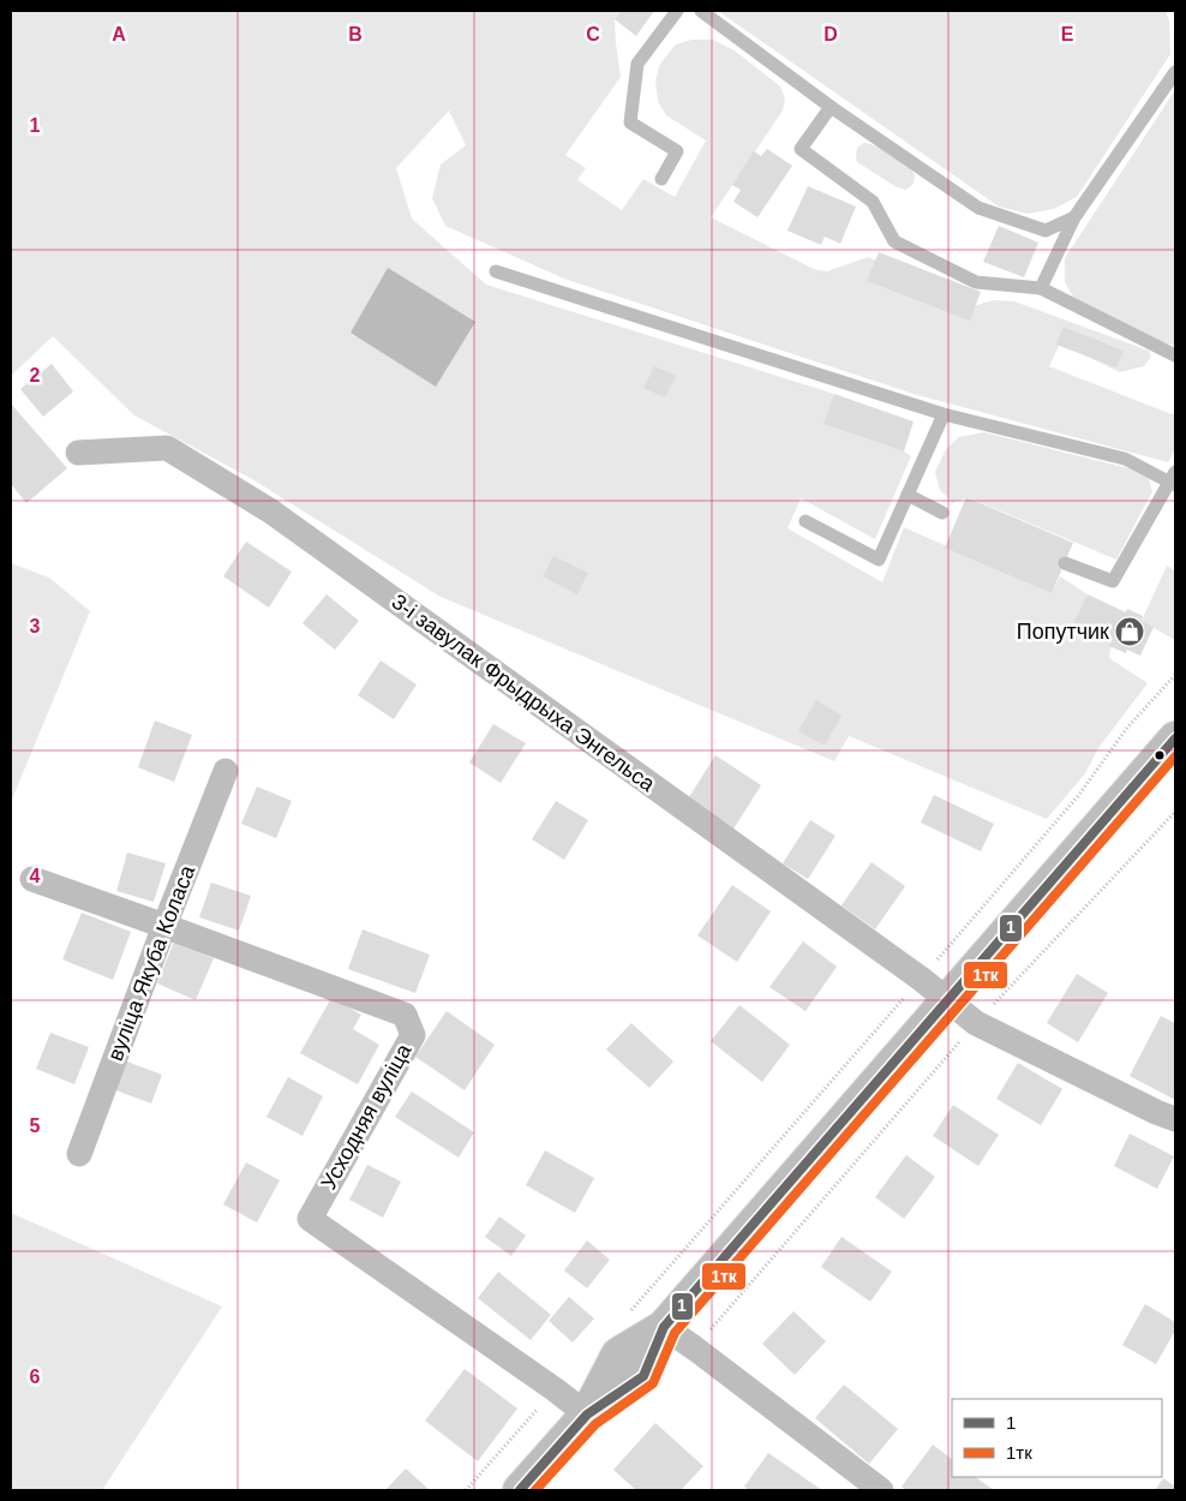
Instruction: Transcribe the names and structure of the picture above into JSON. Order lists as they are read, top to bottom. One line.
{"streets":{"street":["3-і завулак Фрыдрыха Энгельса","вуліца Якуба Коласа","Усходняя вуліца"]},"crossings":[["вуліца Якуба Коласа","Усходняя вуліца"]],"places":{"shop":["Попутчик"]},"lines":["transit line 1","transit line 1тк"],"legend":["1","1тк"],"grid":{"columns":["A","B","C","D","E"],"rows":["1","2","3","4","5","6"]}}
